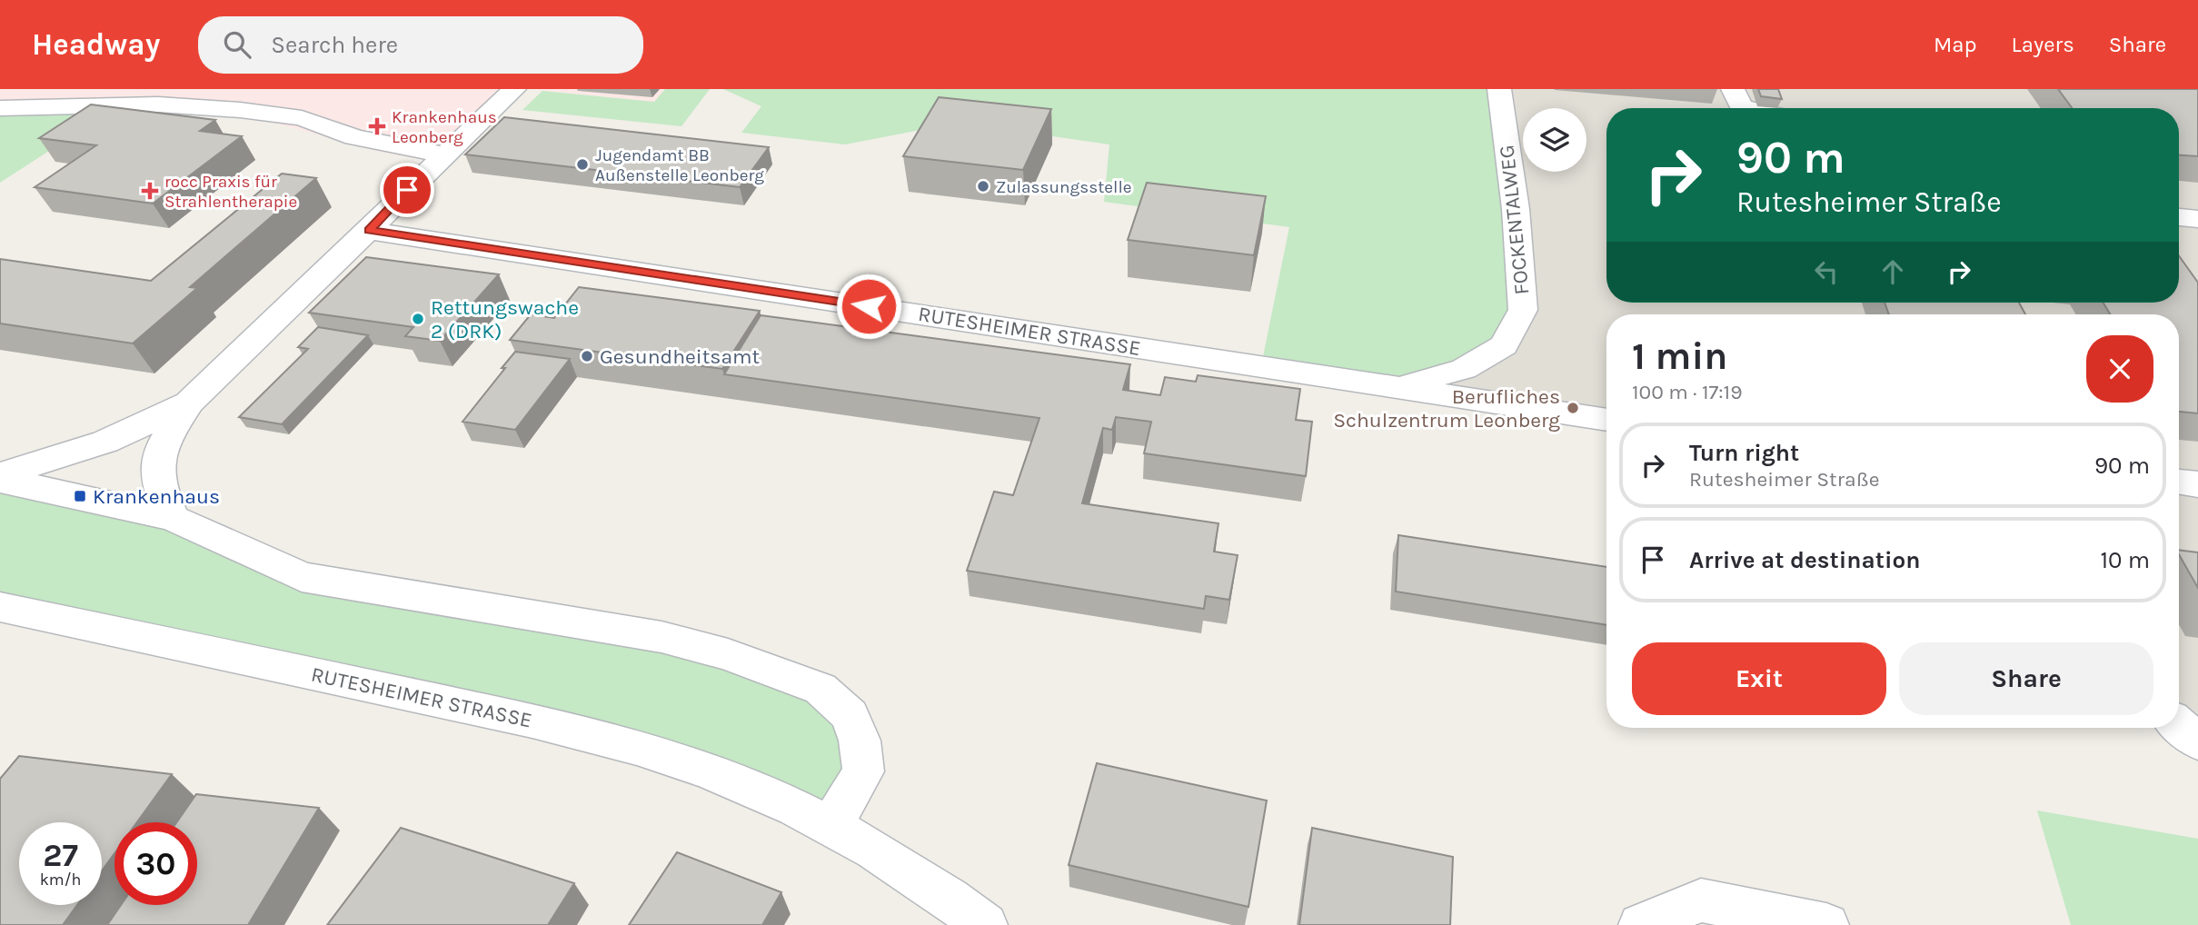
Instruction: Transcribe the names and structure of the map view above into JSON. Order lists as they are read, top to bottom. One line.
{"streets":{"street":["FOCKENTALWEG","RUTESHEIMER STRASSE"]},"crossings":[["FOCKENTALWEG","RUTESHEIMER STRASSE"]],"places":{"health":["Krankenhaus Leonberg","rocc Praxis für Strahlentherapie"],"other":["Jugendamt BB Außenstelle Leonberg","Zulassungsstelle","Rettungswache 2 (DRK)","Gesundheitsamt","Berufliches Schulzentrum Leonberg"],"transit":["Krankenhaus"]},"page":{"header":"Headway","search":"Search here","nav":["Map","Layers","Share"],"turn":["90 m","Rutesheimer Straße"],"heading":["1 min","100 m · 17:19"],"list":[{"name":"Turn right","note":"Rutesheimer Straße","value":"90 m"},{"name":"Arrive at destination","value":"10 m"}],"buttons":["Exit","Share"],"speed":"27 km/h","limit":"30"}}
